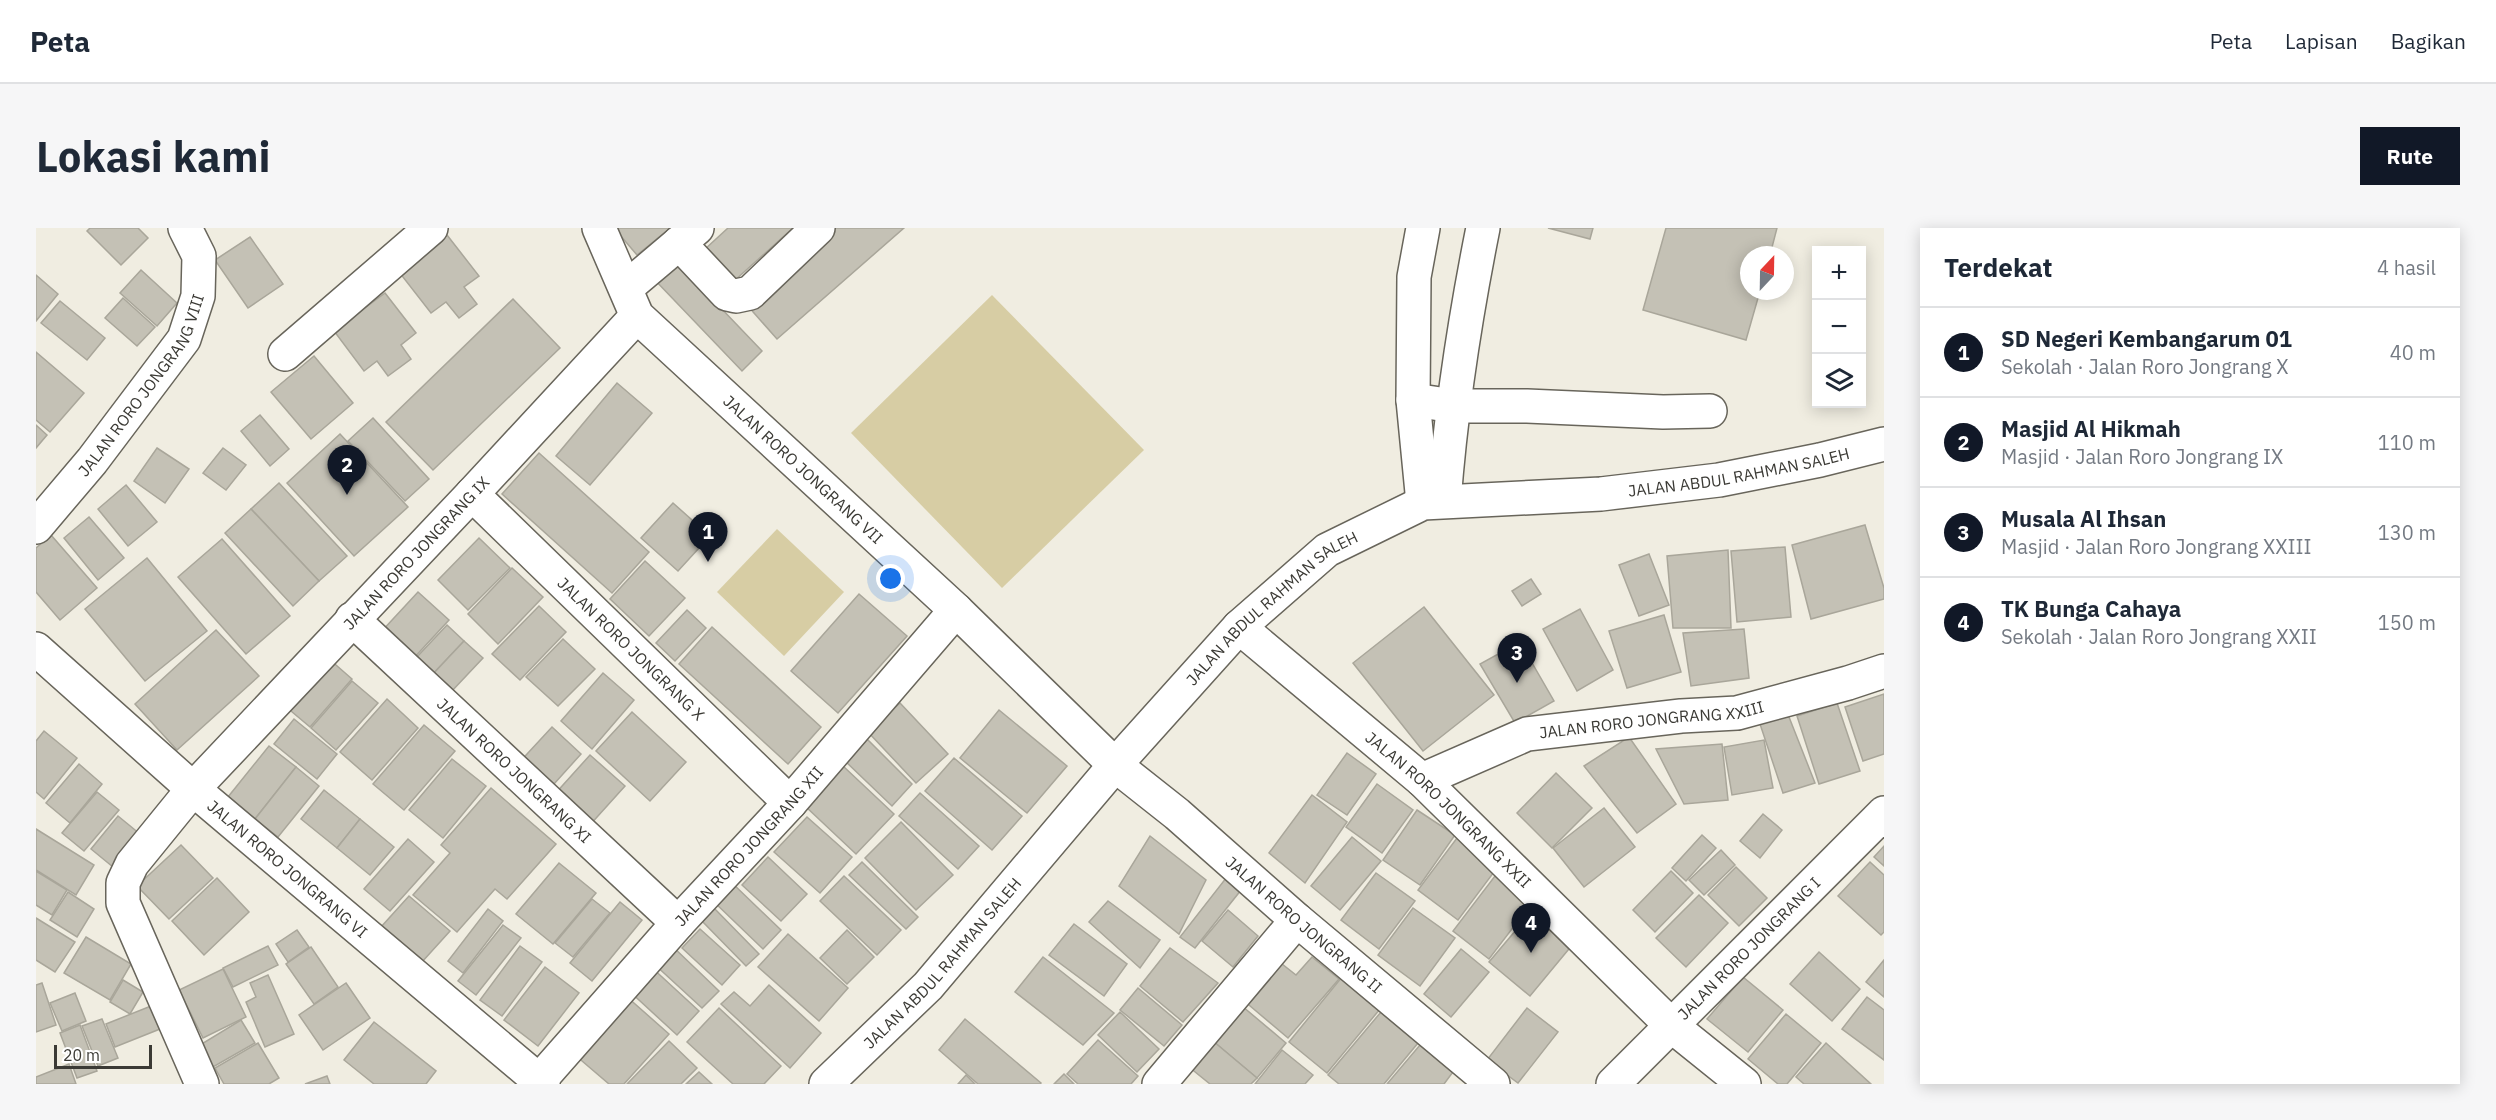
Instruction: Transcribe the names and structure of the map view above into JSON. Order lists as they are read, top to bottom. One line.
{"streets":{"street":["JALAN RORO JONGRANG VIII","JALAN RORO JONGRANG VII","JALAN ABDUL RAHMAN SALEH","JALAN RORO JONGRANG IX","JALAN RORO JONGRANG X","JALAN RORO JONGRANG XXIII","JALAN RORO JONGRANG XI","JALAN RORO JONGRANG XXII","JALAN RORO JONGRANG XII","JALAN RORO JONGRANG VI","JALAN RORO JONGRANG II","JALAN RORO JONGRANG I"]},"crossings":[["JALAN RORO JONGRANG VII","JALAN ABDUL RAHMAN SALEH"],["JALAN RORO JONGRANG VII","JALAN RORO JONGRANG IX"],["JALAN RORO JONGRANG VII","JALAN RORO JONGRANG XII"],["JALAN RORO JONGRANG VII","JALAN RORO JONGRANG II"],["JALAN ABDUL RAHMAN SALEH","JALAN RORO JONGRANG XXII"],["JALAN ABDUL RAHMAN SALEH","JALAN RORO JONGRANG II"],["JALAN RORO JONGRANG IX","JALAN RORO JONGRANG X"],["JALAN RORO JONGRANG IX","JALAN RORO JONGRANG XI"],["JALAN RORO JONGRANG IX","JALAN RORO JONGRANG VI"],["JALAN RORO JONGRANG X","JALAN RORO JONGRANG XII"],["JALAN RORO JONGRANG XXIII","JALAN RORO JONGRANG XXII"],["JALAN RORO JONGRANG XI","JALAN RORO JONGRANG XII"],["JALAN RORO JONGRANG XXII","JALAN RORO JONGRANG I"],["JALAN RORO JONGRANG XII","JALAN RORO JONGRANG VI"]],"scale_bar":"20 m","north":"top","page":{"header":"Peta","nav":["Peta","Lapisan","Bagikan"],"buttons":"Rute","title":"Lokasi kami","heading":["Terdekat","4 hasil"],"map_buttons":["+","−"],"list":[{"mark":"1","name":"SD Negeri Kembangarum 01","note":"Sekolah · Jalan Roro Jongrang X","value":"40 m"},{"mark":"2","name":"Masjid Al Hikmah","note":"Masjid · Jalan Roro Jongrang IX","value":"110 m"},{"mark":"3","name":"Musala Al Ihsan","note":"Masjid · Jalan Roro Jongrang XXIII","value":"130 m"},{"mark":"4","name":"TK Bunga Cahaya","note":"Sekolah · Jalan Roro Jongrang XXII","value":"150 m"}],"pins":["2","1","3","4"],"scale":"20 m"}}
